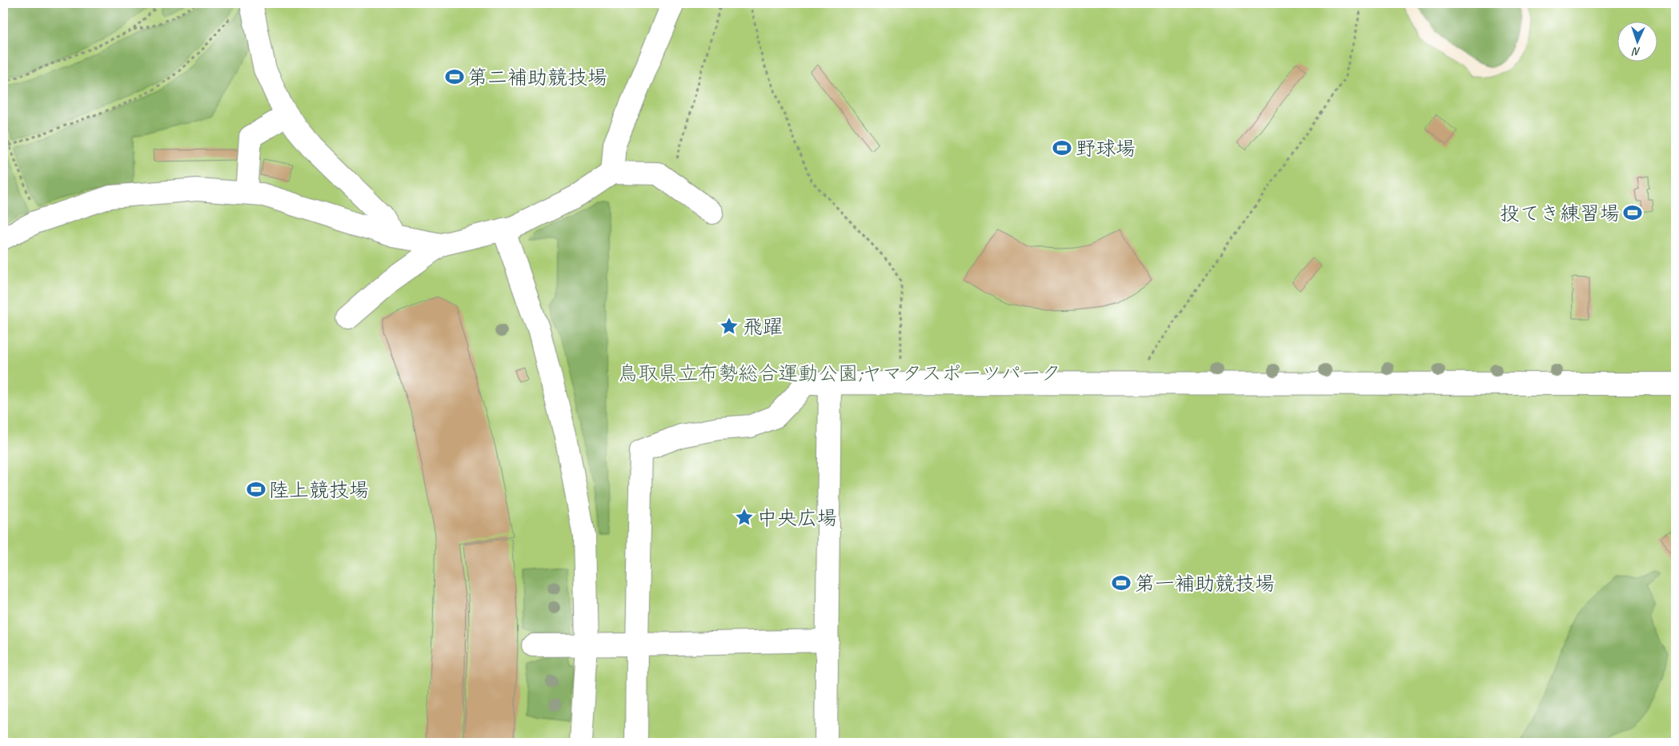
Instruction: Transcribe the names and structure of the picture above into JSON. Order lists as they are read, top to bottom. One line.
{"parks":["鳥取県立布勢総合運動公園;ヤマタスポーツパーク"],"places":{"sports":["第二補助競技場","野球場","投てき練習場","陸上競技場","第一補助競技場"],"place":["飛躍","中央広場"]},"north":"bottom"}
